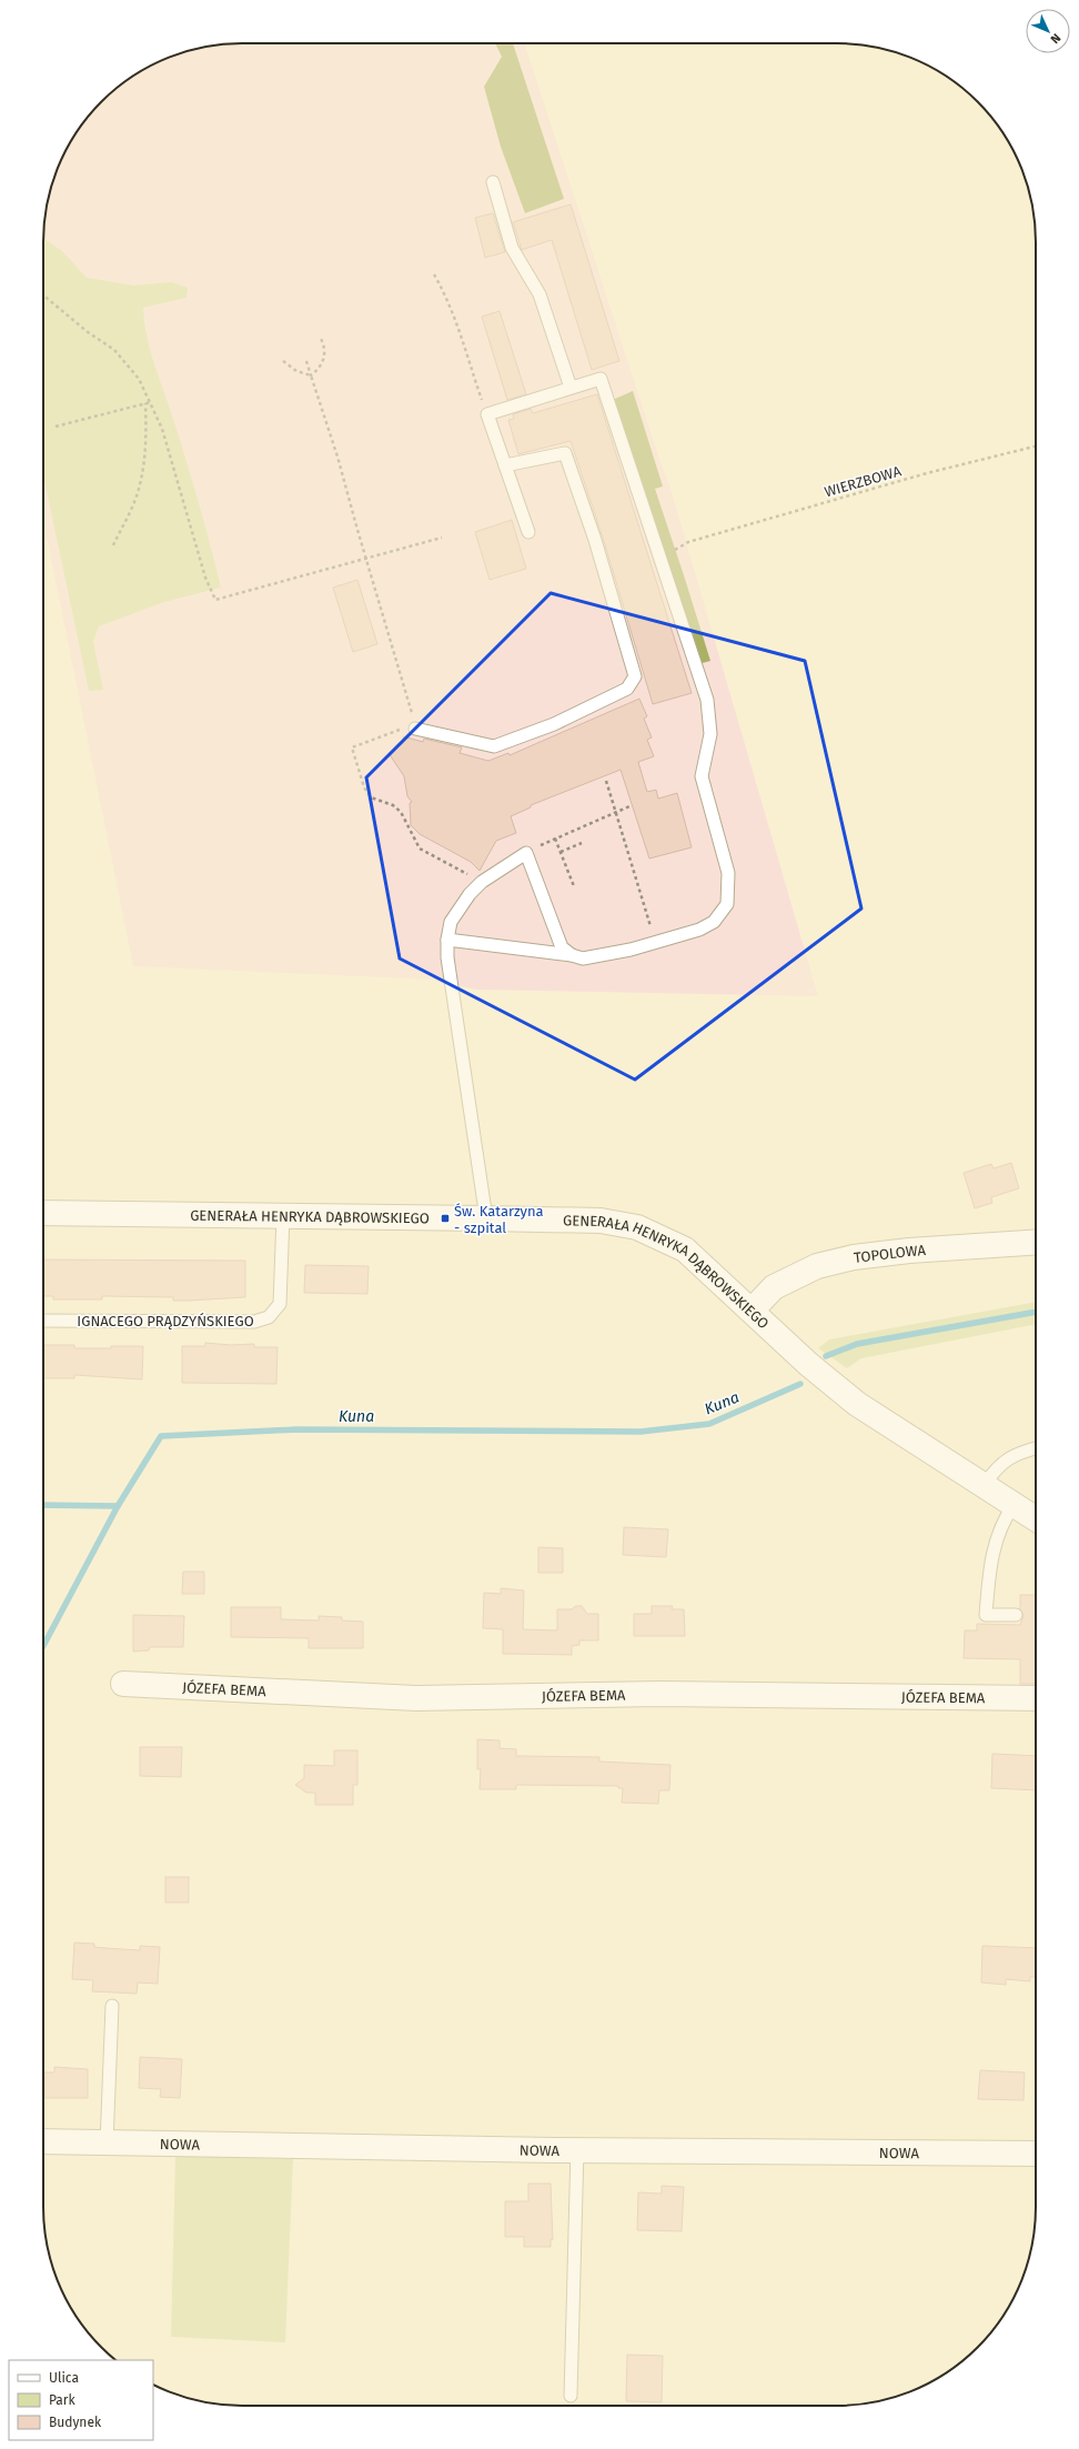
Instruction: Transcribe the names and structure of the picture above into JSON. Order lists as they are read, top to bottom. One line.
{"streets":{"street":["GENERAŁA HENRYKA DĄBROWSKIEGO","TOPOLOWA","JÓZEFA BEMA","NOWA"],"lane":["IGNACEGO PRĄDZYŃSKIEGO"],"path":["WIERZBOWA"]},"crossings":[["GENERAŁA HENRYKA DĄBROWSKIEGO","TOPOLOWA"],["GENERAŁA HENRYKA DĄBROWSKIEGO","IGNACEGO PRĄDZYŃSKIEGO"]],"water":["Kuna"],"places":{"transit":["Św. Katarzyna - szpital"]},"legend":["Ulica","Park","Budynek"],"north":"bottom right"}
